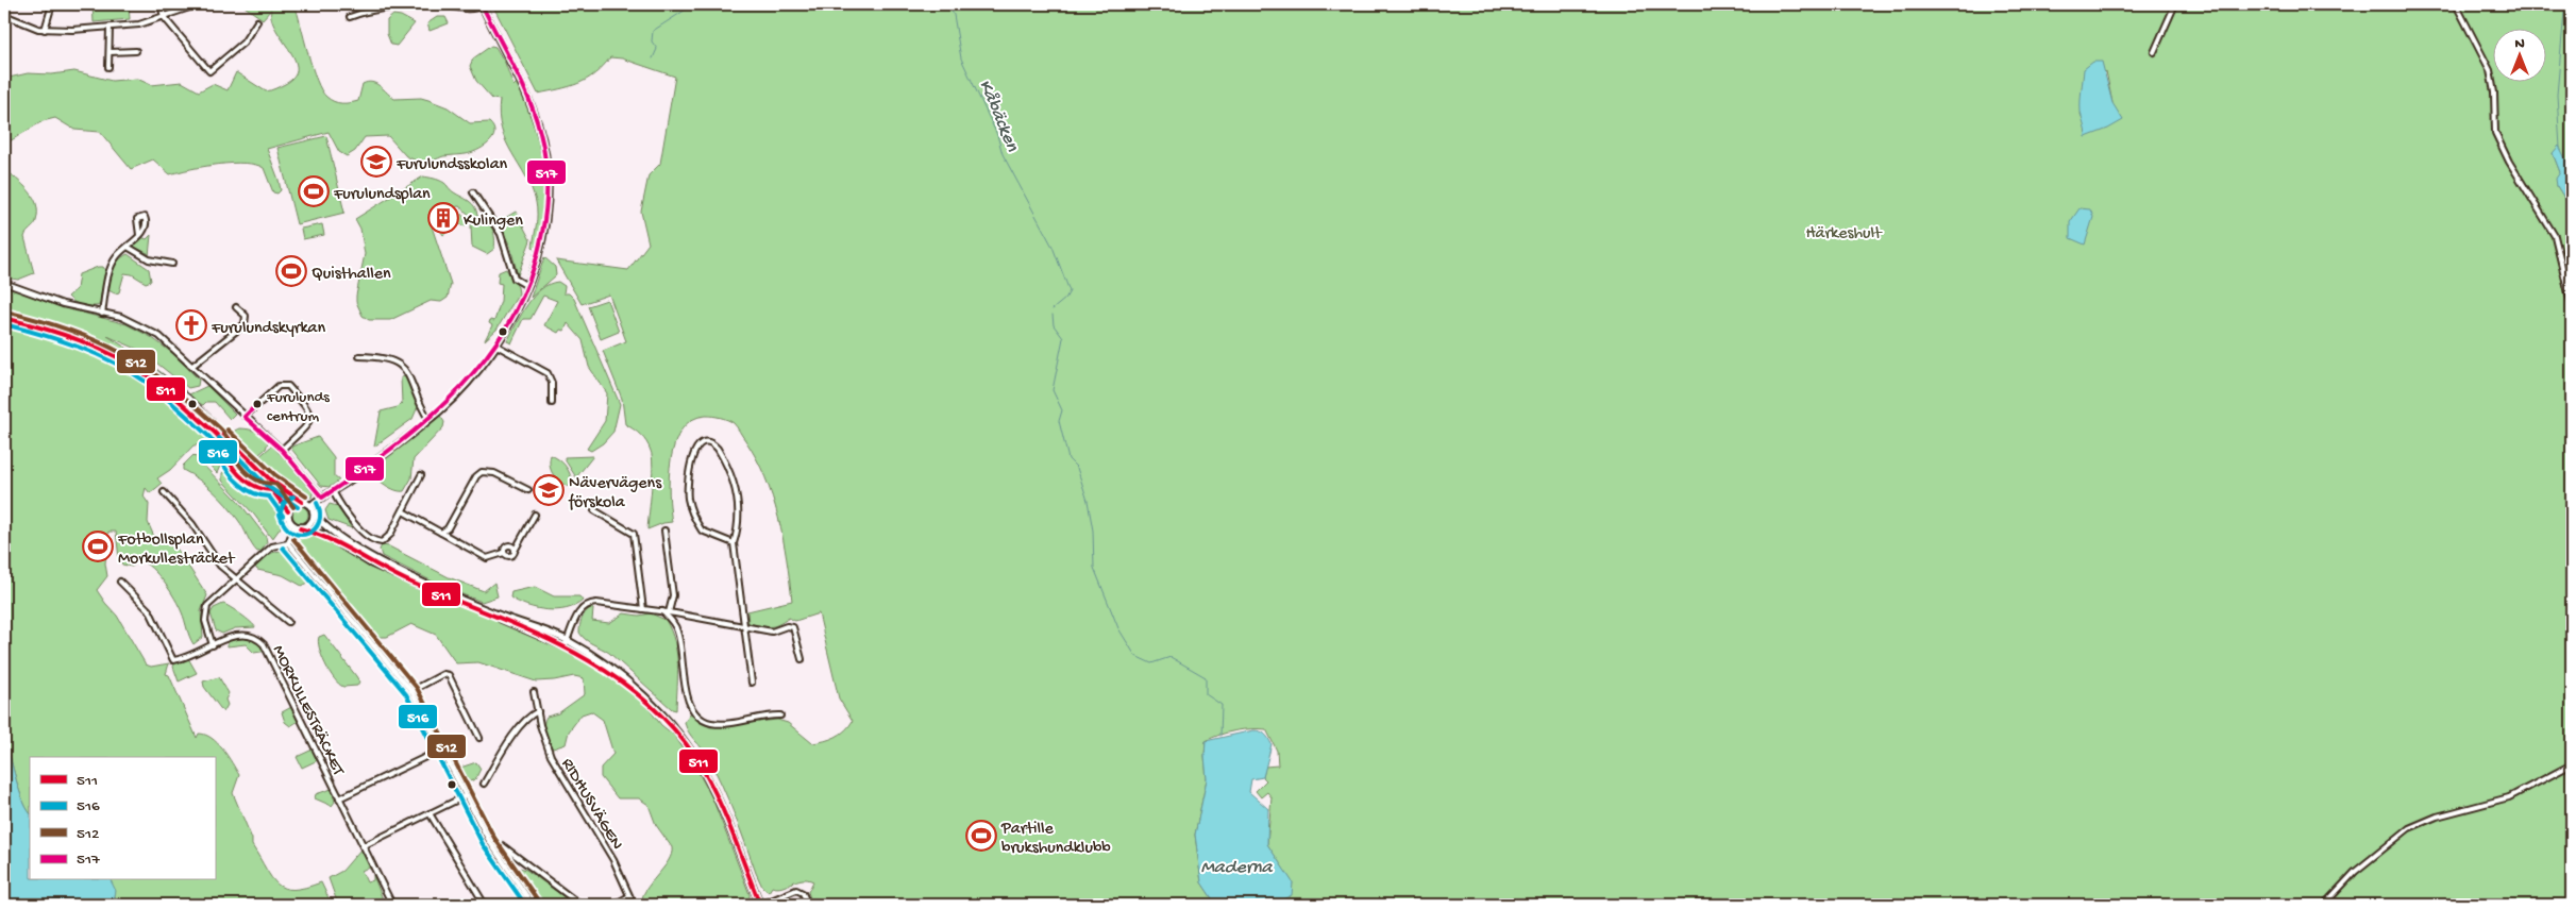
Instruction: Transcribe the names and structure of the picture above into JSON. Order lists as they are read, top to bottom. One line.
{"streets":{"street":["MORKULLESTRÄCKET","RIDHUSVÄGEN"]},"water":["Kåbäcken","Maderna"],"parks":["Härkeshult"],"places":{"school or university":["Furulundsskolan","Nävervägens förskola"],"sports":["Furulundsplan","Quisthallen","Fotbollsplan Morkullesträcket","Partille brukshundklubb"],"building":["Kulingen"],"church":["Furulundskyrkan"],"other":["Furulunds centrum"]},"lines":["transit line 517","transit line 512","transit line 511","transit line 516"],"legend":["511","516","512","517"],"north":"top"}
